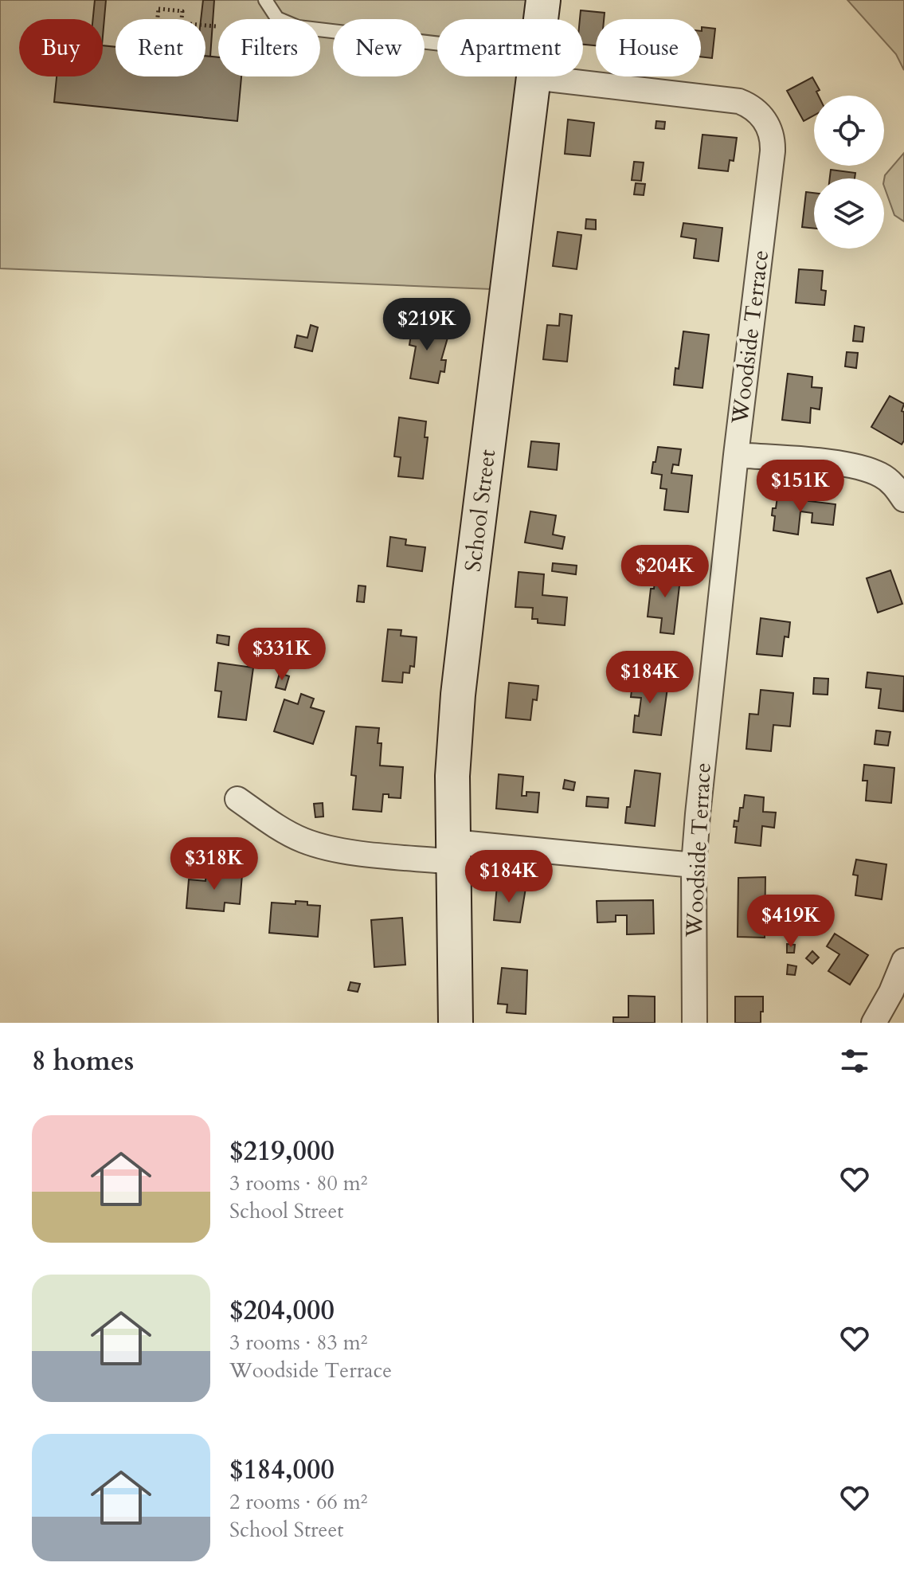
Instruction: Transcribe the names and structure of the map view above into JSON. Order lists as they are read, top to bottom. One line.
{"streets":{"street":["Woodside Terrace","School Street"]},"page":{"chip":["Buy","Rent","Filters","New","Apartment","House"],"price":["$219K","$151K","$204K","$331K","$184K","$318K","$184K","$419K"],"heading":"8 homes","list":[{"name":"$219,000","note":"3 rooms · 80 m² · School Street"},{"name":"$204,000","note":"3 rooms · 83 m² · Woodside Terrace"},{"name":"$184,000","note":"2 rooms · 66 m² · School Street"}]}}
